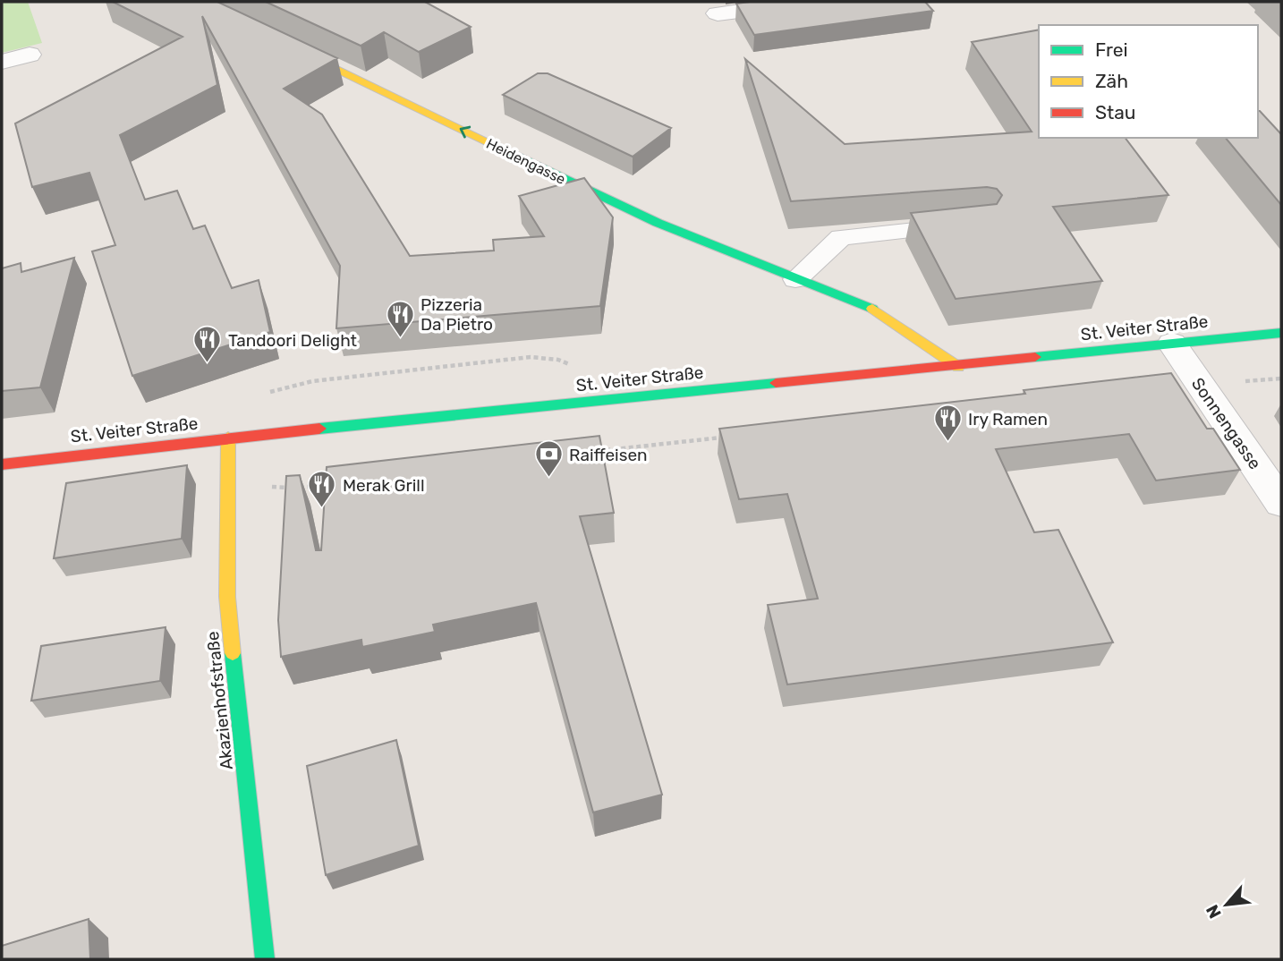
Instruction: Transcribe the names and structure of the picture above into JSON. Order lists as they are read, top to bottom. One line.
{"streets":{"street":["Heidengasse","St. Veiter Straße","Sonnengasse","Akazienhofstraße"]},"crossings":[["Heidengasse","St. Veiter Straße"],["St. Veiter Straße","Sonnengasse"],["St. Veiter Straße","Akazienhofstraße"]],"one_way":["Heidengasse"],"places":{"restaurant":["Pizzeria Da Pietro","Tandoori Delight","Iry Ramen","Merak Grill"],"bank":["Raiffeisen"]},"legend":["Frei","Zäh","Stau"],"north":"bottom left"}
